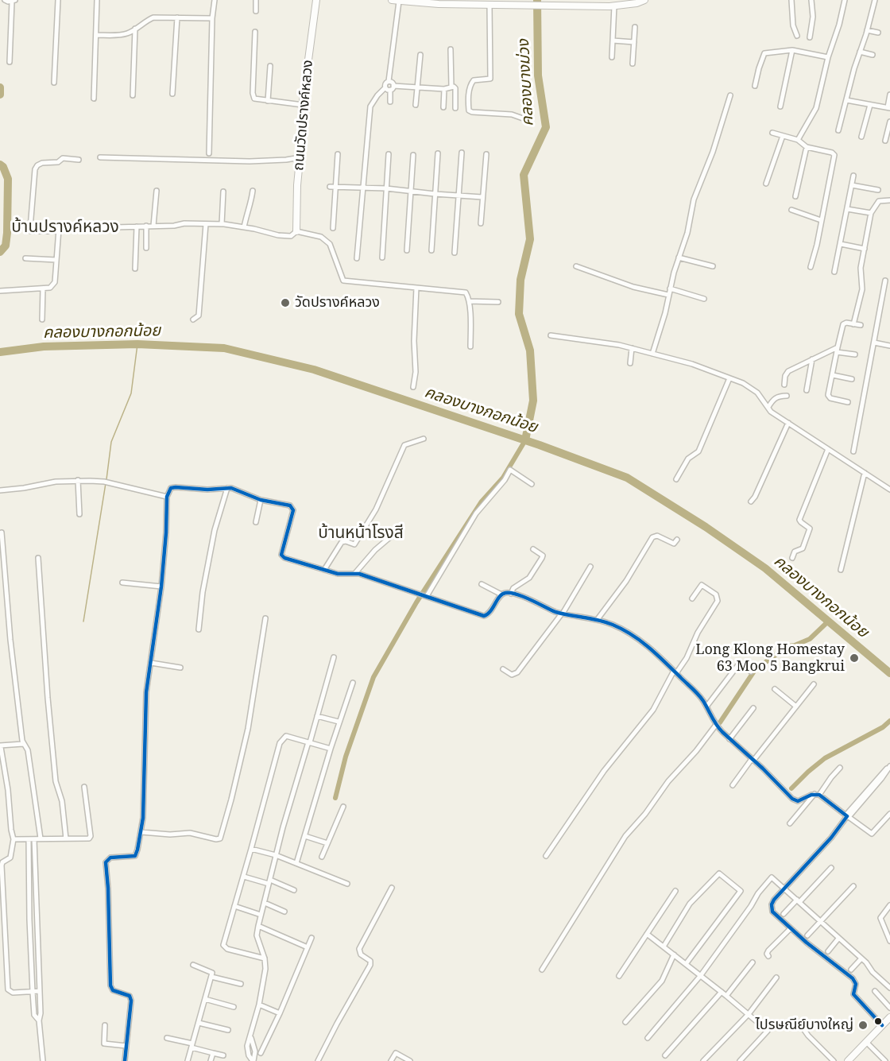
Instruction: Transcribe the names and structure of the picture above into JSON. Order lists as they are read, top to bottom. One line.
{"streets":{"street":["ถนนวัดปรางค์หลวง"]},"districts":["บ้านปรางค์หลวง","บ้านหน้าโรงสี"],"water":["คลองบางม่วง","คลองบางกอกน้อย"],"places":["วัดปรางค์หลวง","Long Klong Homestay 63 Moo 5 Bangkrui","ไปรษณีย์บางใหญ่"]}
